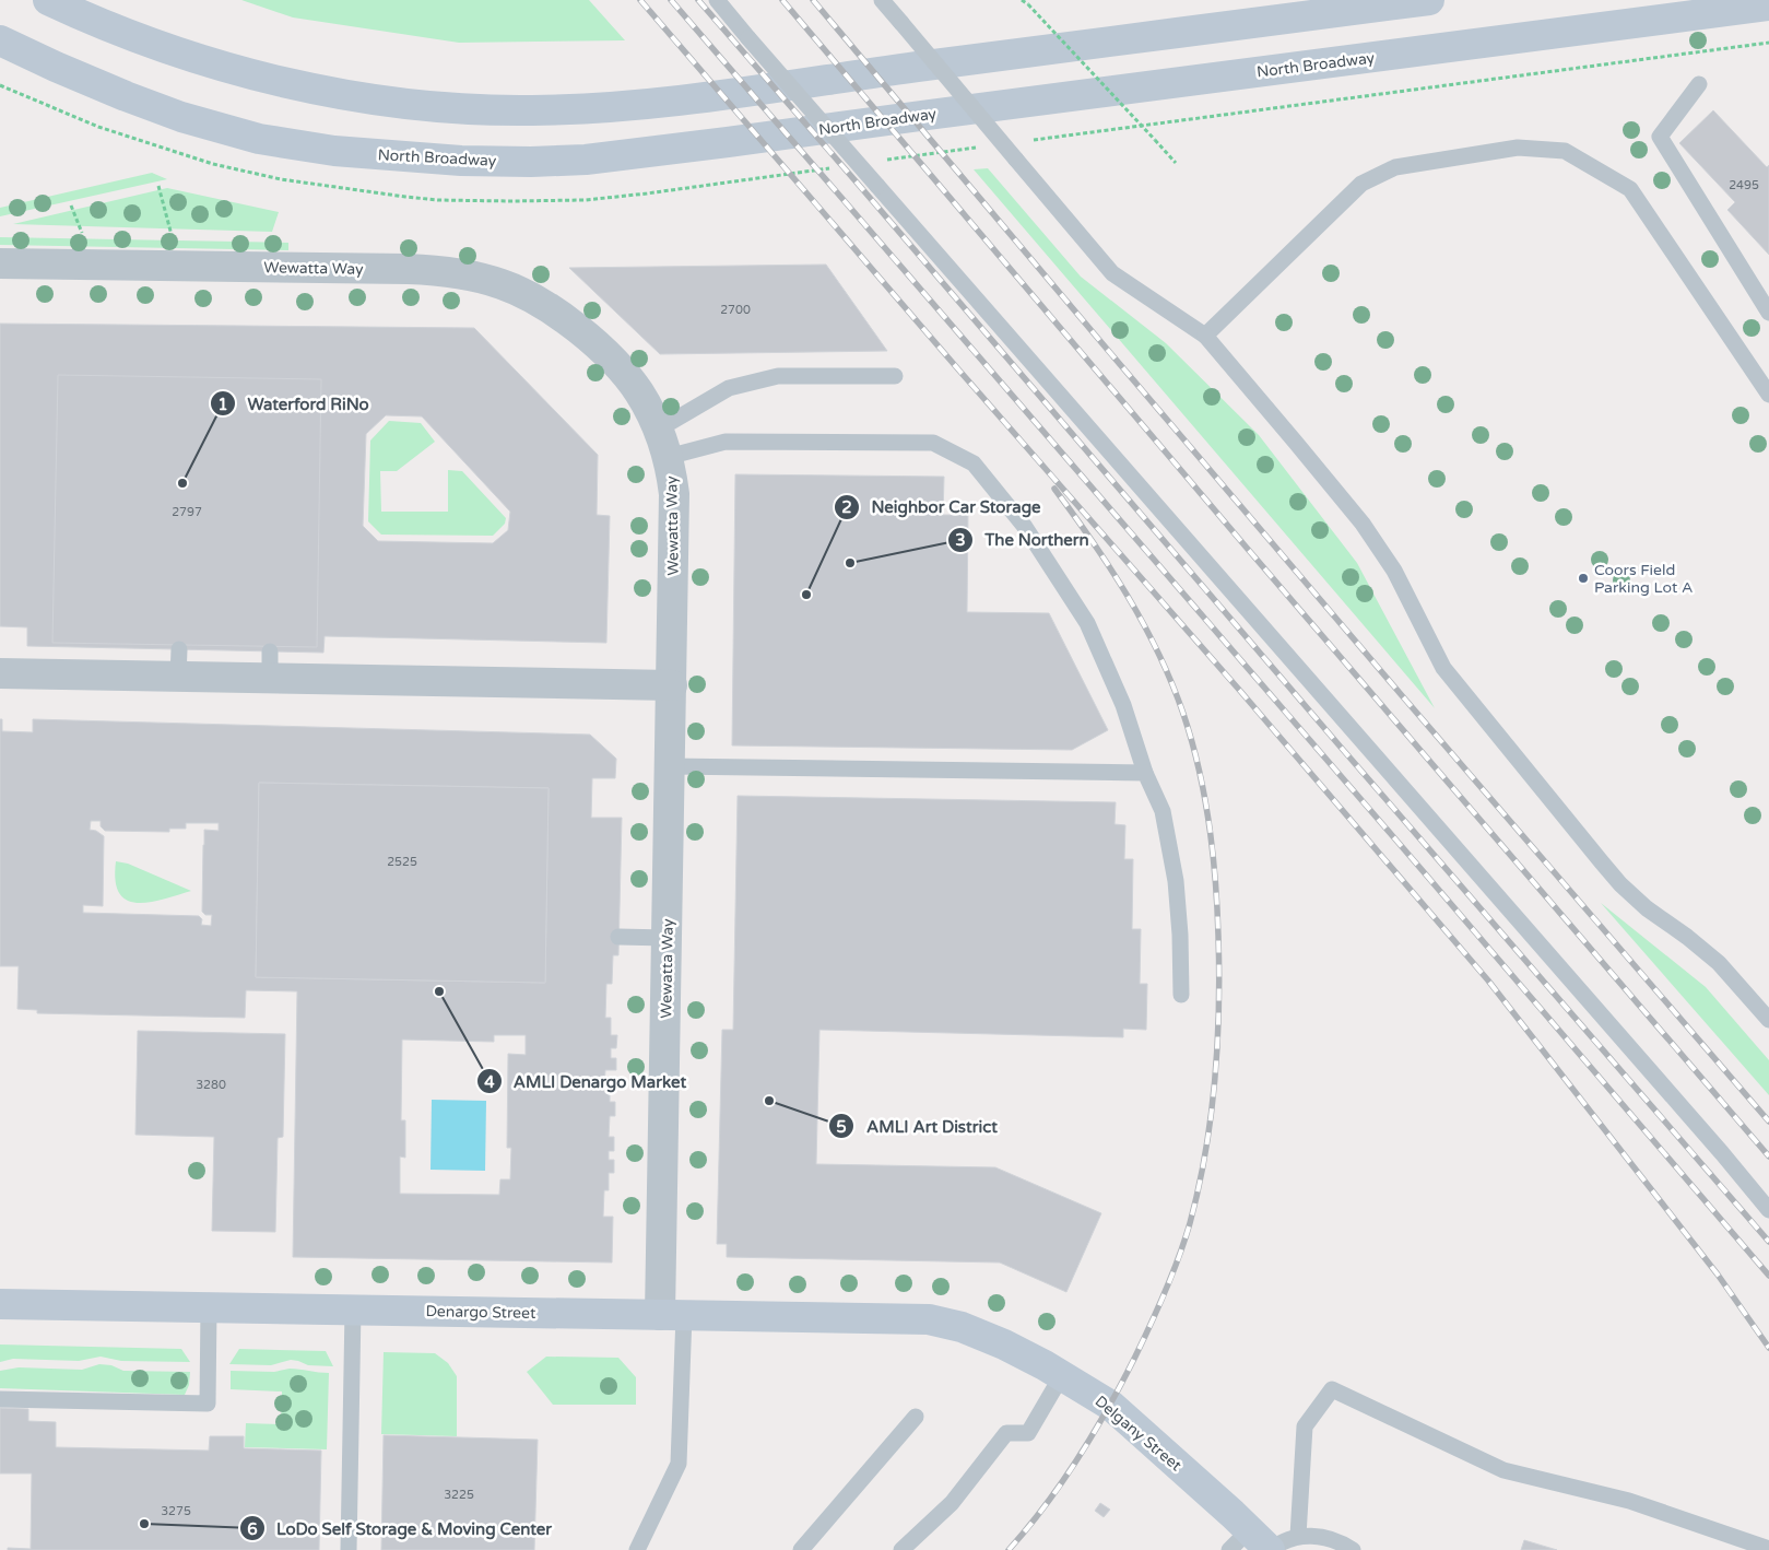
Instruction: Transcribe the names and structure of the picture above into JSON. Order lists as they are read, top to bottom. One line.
{"streets":{"main road":["North Broadway","Denargo Street","Delgany Street"],"street":["Wewatta Way"]},"crossings":[["Wewatta Way","Denargo Street"],["Denargo Street","Delgany Street"]],"places":["Waterford RiNo","The Northern","Coors Field Parking Lot A","Neighbor Car Storage","AMLI Denargo Market","AMLI Art District","LoDo Self Storage & Moving Center"],"house_numbers":["2495","2700","2797","2525","3280","3225","3275"]}
